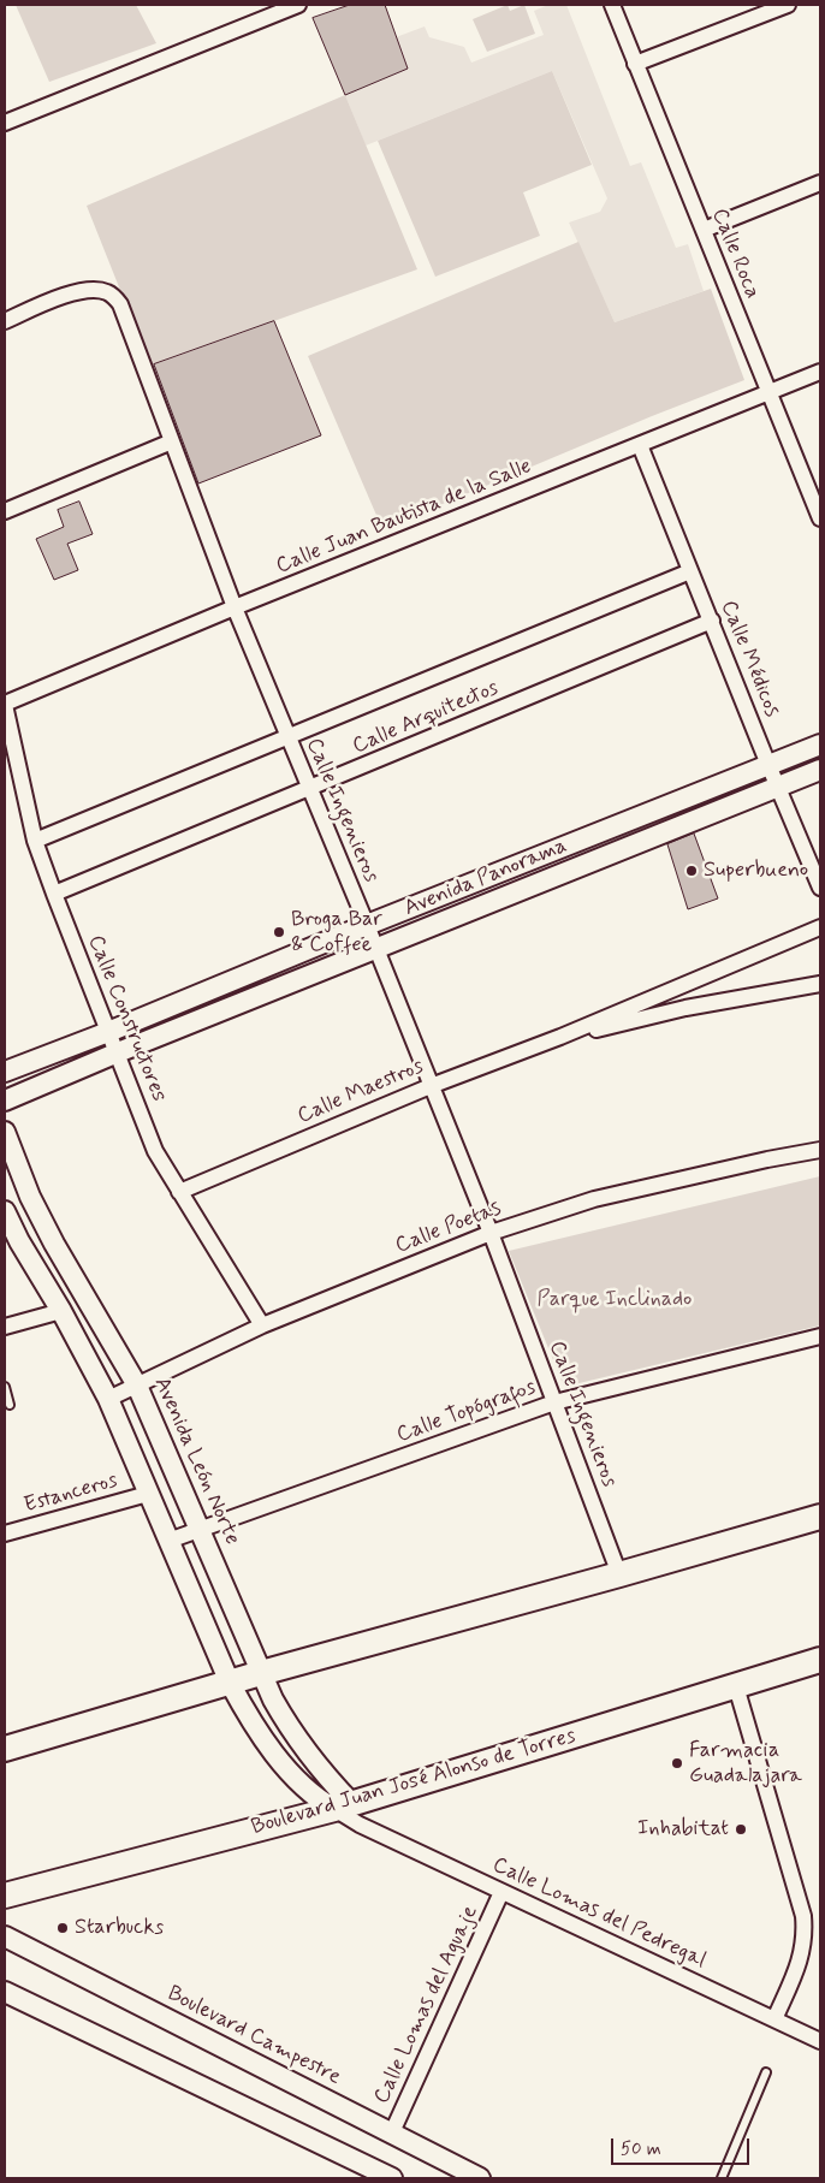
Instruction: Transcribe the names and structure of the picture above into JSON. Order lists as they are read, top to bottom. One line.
{"streets":{"main road":["Boulevard Juan José Alonso de Torres"],"street":["Calle Roca","Calle Juan Bautista de la Salle","Calle Médicos","Calle Arquitectos","Calle Ingenieros","Avenida Panorama","Calle Constructores","Calle Maestros","Calle Poetas","Calle Topógrafos","Avenida León Norte","Estanceros","Calle Lomas del Pedregal","Calle Lomas del Aguaje","Boulevard Campestre"]},"crossings":[["Calle Roca","Calle Juan Bautista de la Salle"],["Calle Juan Bautista de la Salle","Calle Médicos"],["Calle Juan Bautista de la Salle","Calle Ingenieros"],["Calle Juan Bautista de la Salle","Calle Constructores"],["Calle Médicos","Calle Arquitectos"],["Calle Médicos","Avenida Panorama"],["Calle Arquitectos","Calle Ingenieros"],["Calle Arquitectos","Calle Constructores"],["Calle Ingenieros","Avenida Panorama"],["Calle Ingenieros","Calle Maestros"],["Calle Ingenieros","Calle Poetas"],["Calle Ingenieros","Calle Topógrafos"],["Avenida Panorama","Calle Constructores"],["Calle Constructores","Calle Maestros"],["Calle Constructores","Calle Poetas"],["Calle Poetas","Avenida León Norte"],["Calle Topógrafos","Avenida León Norte"],["Avenida León Norte","Boulevard Juan José Alonso de Torres"],["Avenida León Norte","Calle Lomas del Pedregal"],["Boulevard Juan José Alonso de Torres","Calle Lomas del Pedregal"],["Calle Lomas del Pedregal","Calle Lomas del Aguaje"],["Calle Lomas del Aguaje","Boulevard Campestre"]],"parks":["Parque Inclinado"],"places":["Superbueno","Broga Bar & Coffee","Farmacia Guadalajara","Inhabitat","Starbucks"],"scale_bar":"50 m"}
